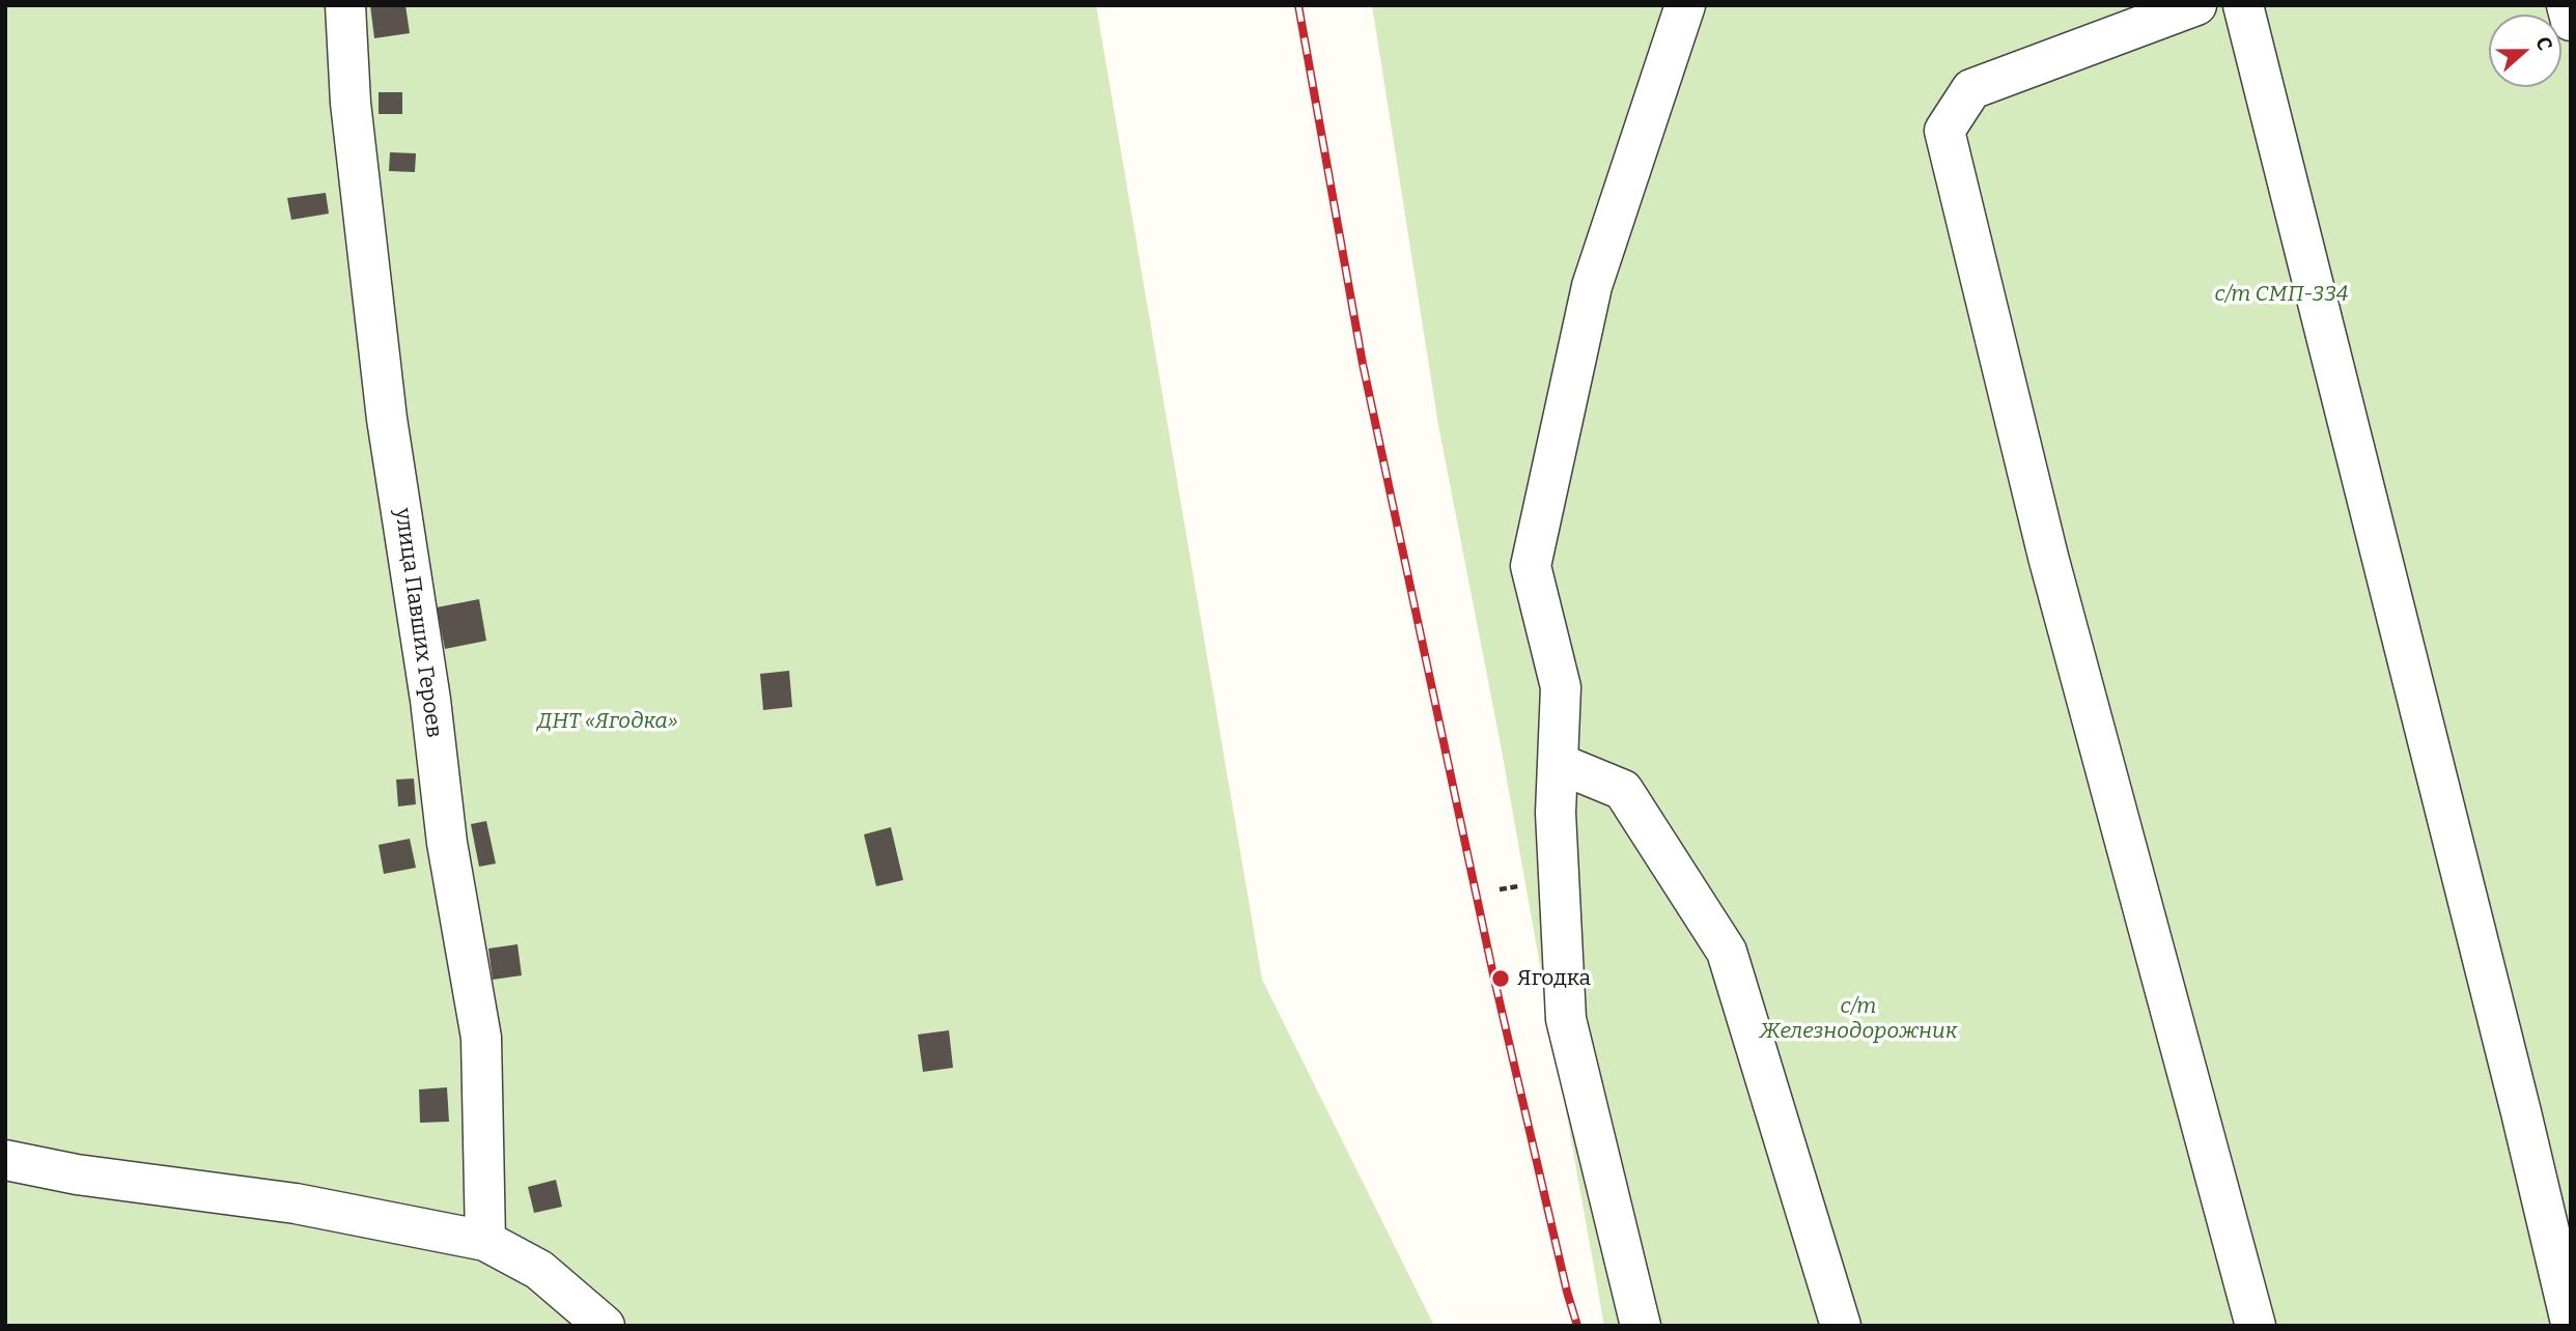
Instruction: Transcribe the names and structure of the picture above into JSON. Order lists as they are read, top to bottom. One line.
{"streets":{"street":["улица Павших Героев"]},"parks":["с/т СМП-334","ДНТ «Ягодка»","с/т Железнодорожник"],"places":["Ягодка"],"north":"right"}
